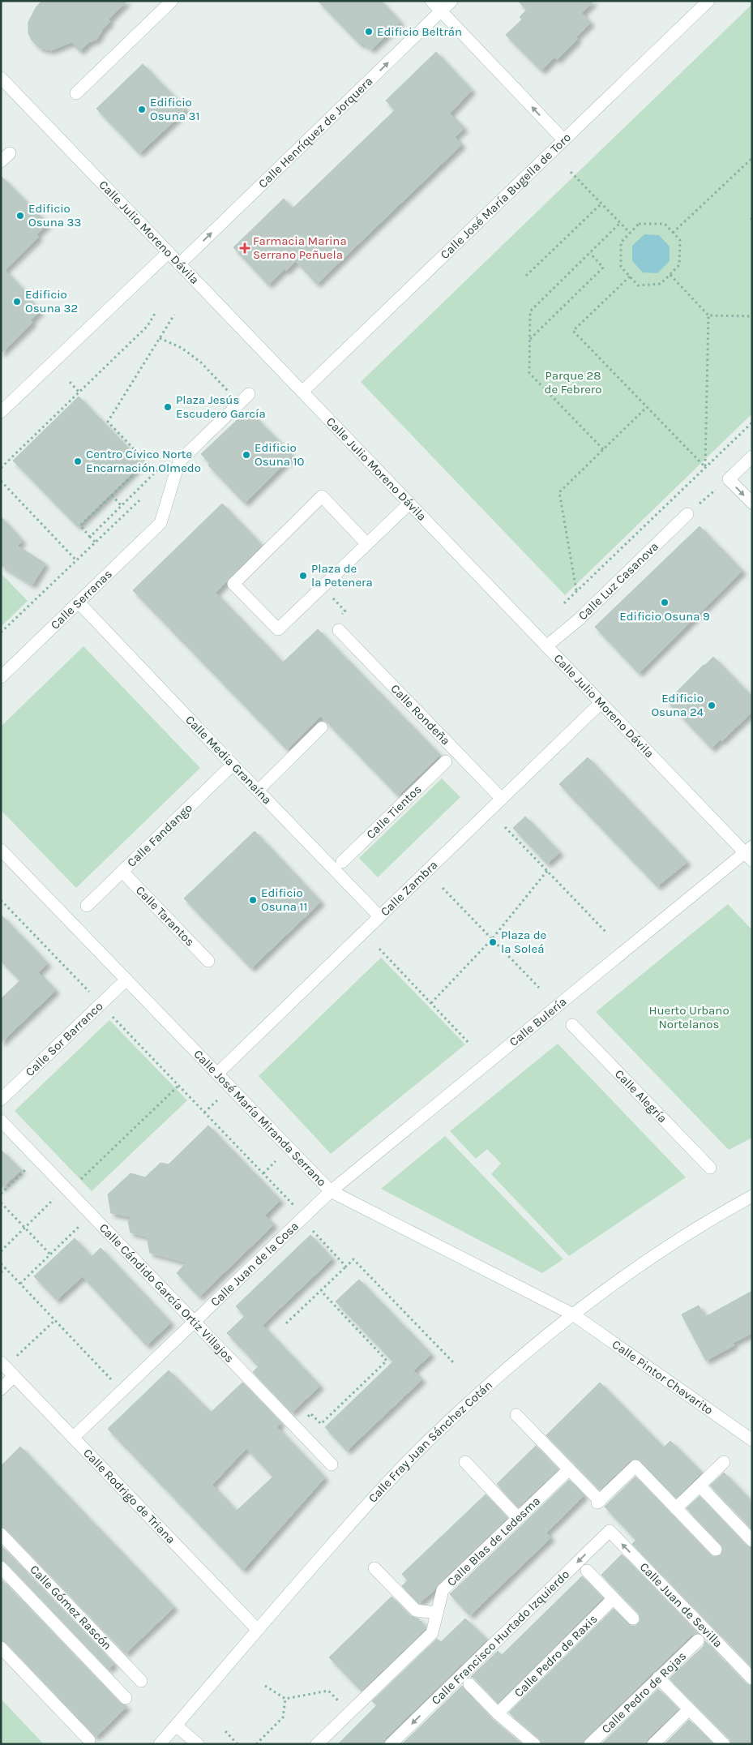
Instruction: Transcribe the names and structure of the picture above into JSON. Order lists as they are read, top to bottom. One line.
{"streets":{"street":["Calle Henríquez de Jorquera","Calle José María Bugella de Toro","Calle Julio Moreno Dávila","Calle Luz Casanova","Calle Serranas","Calle Rondeña","Calle Media Granaína","Calle Tientos","Calle Fandango","Calle Zambra","Calle Tarantos","Calle Bulería","Calle Sor Barranco","Calle Alegría","Calle José María Miranda Serrano","Calle Juan de la Cosa","Calle Cándido García Ortiz Villajos","Calle Pintor Chavarito","Calle Fray Juan Sánchez Cotán","Calle Rodrigo de Triana","Calle Blas de Ledesma","Calle Juan de Sevilla","Calle Gómez Rascón","Calle Francisco Hurtado Izquierdo","Calle Pedro de Raxis","Calle Pedro de Rojas"]},"crossings":[["Calle Henríquez de Jorquera","Calle Julio Moreno Dávila"],["Calle José María Bugella de Toro","Calle Julio Moreno Dávila"],["Calle Julio Moreno Dávila","Calle Luz Casanova"],["Calle Julio Moreno Dávila","Calle Zambra"],["Calle Julio Moreno Dávila","Calle Bulería"],["Calle Serranas","Calle Media Granaína"],["Calle Rondeña","Calle Zambra"],["Calle Media Granaína","Calle Fandango"],["Calle Media Granaína","Calle Zambra"],["Calle Fandango","Calle Tarantos"],["Calle Zambra","Calle José María Miranda Serrano"],["Calle Bulería","Calle José María Miranda Serrano"],["Calle Bulería","Calle Juan de la Cosa"],["Calle Sor Barranco","Calle José María Miranda Serrano"],["Calle José María Miranda Serrano","Calle Juan de la Cosa"],["Calle José María Miranda Serrano","Calle Pintor Chavarito"],["Calle José María Miranda Serrano","Calle Fray Juan Sánchez Cotán"],["Calle Juan de la Cosa","Calle Cándido García Ortiz Villajos"],["Calle Juan de la Cosa","Calle Rodrigo de Triana"],["Calle Pintor Chavarito","Calle Fray Juan Sánchez Cotán"],["Calle Fray Juan Sánchez Cotán","Calle Rodrigo de Triana"],["Calle Juan de Sevilla","Calle Francisco Hurtado Izquierdo"]],"one_way":["Calle Henríquez de Jorquera","Calle Francisco Hurtado Izquierdo"],"parks":["Parque 28 de Febrero","Huerto Urbano Nortelanos"],"places":{"other":["Edificio Beltrán","Edificio Osuna 31","Edificio Osuna 33","Edificio Osuna 32","Plaza Jesús Escudero García","Edificio Osuna 10","Centro Cívico Norte Encarnación Olmedo","Plaza de la Petenera","Edificio Osuna 9","Edificio Osuna 24","Edificio Osuna 11","Plaza de la Soleá"],"health":["Farmacia Marina Serrano Peñuela"]}}
